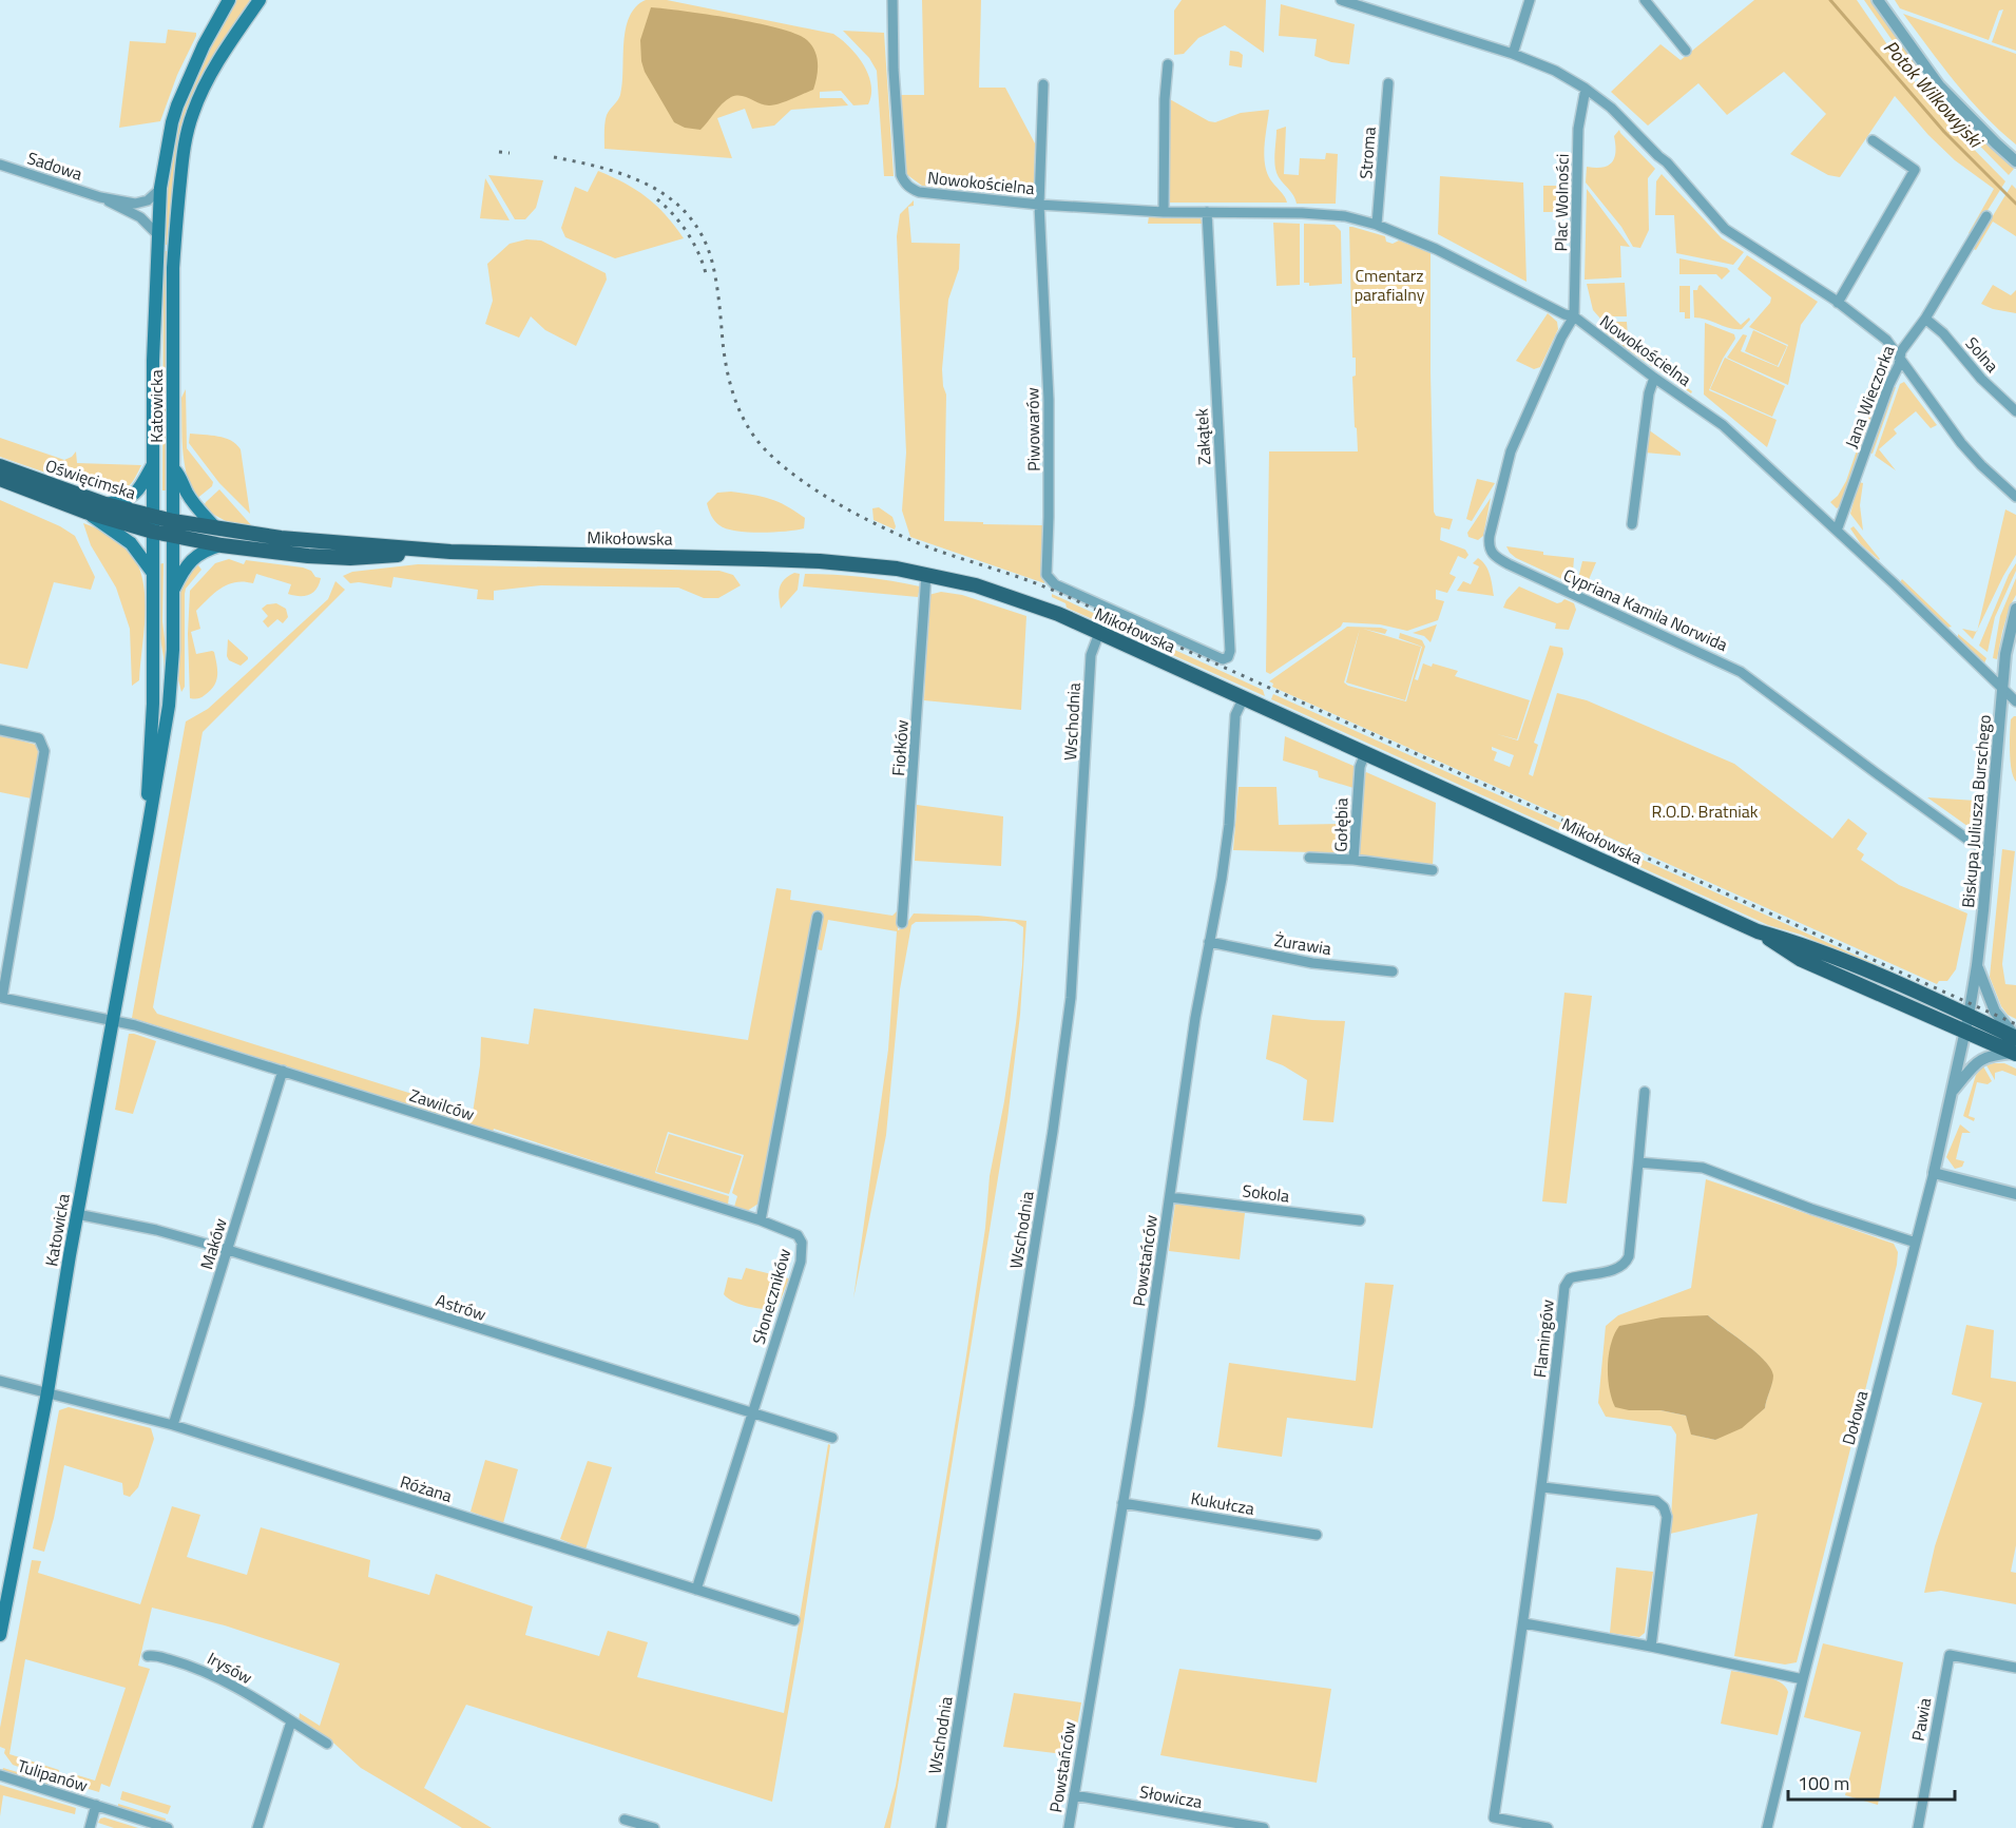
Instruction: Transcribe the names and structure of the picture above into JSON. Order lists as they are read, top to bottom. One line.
{"streets":{"main road":["Katowicka","Oświęcimska","Mikołowska"],"street":["Stroma","Sadowa","Nowokościelna","Plac Wolności","Solna","Jana Wieczorka","Piwowarów","Zakątek","Cypriana Kamila Norwida","Wschodnia","Fiołków","Biskupa Juliusza Burschego","Gołębia","Żurawia","Zawilców","Sokola","Maków","Powstańców","Słoneczników","Astrów","Flamingów","Dołowa","Różana","Kukułcza","Irysów","Pawia","Tulipanów","Słowicza"]},"crossings":[["Stroma","Nowokościelna"],["Sadowa","Katowicka"],["Nowokościelna","Plac Wolności"],["Nowokościelna","Jana Wieczorka"],["Nowokościelna","Piwowarów"],["Nowokościelna","Zakątek"],["Nowokościelna","Cypriana Kamila Norwida"],["Nowokościelna","Biskupa Juliusza Burschego"],["Plac Wolności","Cypriana Kamila Norwida"],["Solna","Jana Wieczorka"],["Katowicka","Oświęcimska"],["Katowicka","Mikołowska"],["Katowicka","Zawilców"],["Katowicka","Astrów"],["Katowicka","Różana"],["Piwowarów","Zakątek"],["Oświęcimska","Mikołowska"],["Mikołowska","Wschodnia"],["Mikołowska","Fiołków"],["Mikołowska","Biskupa Juliusza Burschego"],["Mikołowska","Gołębia"],["Mikołowska","Powstańców"],["Mikołowska","Dołowa"],["Cypriana Kamila Norwida","Biskupa Juliusza Burschego"],["Biskupa Juliusza Burschego","Dołowa"],["Żurawia","Powstańców"],["Zawilców","Maków"],["Zawilców","Słoneczników"],["Sokola","Powstańców"],["Maków","Astrów"],["Maków","Różana"],["Powstańców","Kukułcza"],["Powstańców","Słowicza"],["Słoneczników","Astrów"],["Słoneczników","Różana"]],"water":["Potok Wilkowyjski"],"parks":["Cmentarz parafialny","R.O.D. Bratniak"],"scale_bar":"100 m"}
